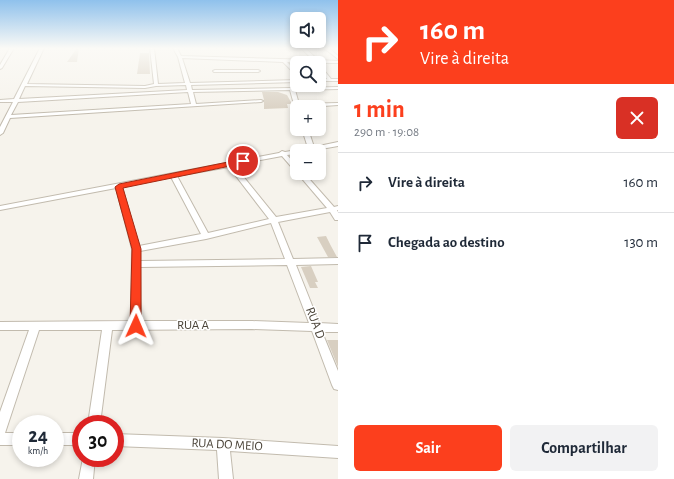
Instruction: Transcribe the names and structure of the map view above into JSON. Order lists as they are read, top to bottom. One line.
{"streets":{"street":["RUA D","RUA A","RUA DO MEIO"]},"crossings":[["RUA D","RUA A"]],"page":{"turn":["160 m","Vire à direita"],"map_buttons":["+","−"],"heading":["1 min","290 m · 19:08"],"list":[{"name":"Vire à direita","value":"160 m"},{"name":"Chegada ao destino","value":"130 m"}],"speed":"24 km/h","limit":"30","buttons":["Sair","Compartilhar"]}}
